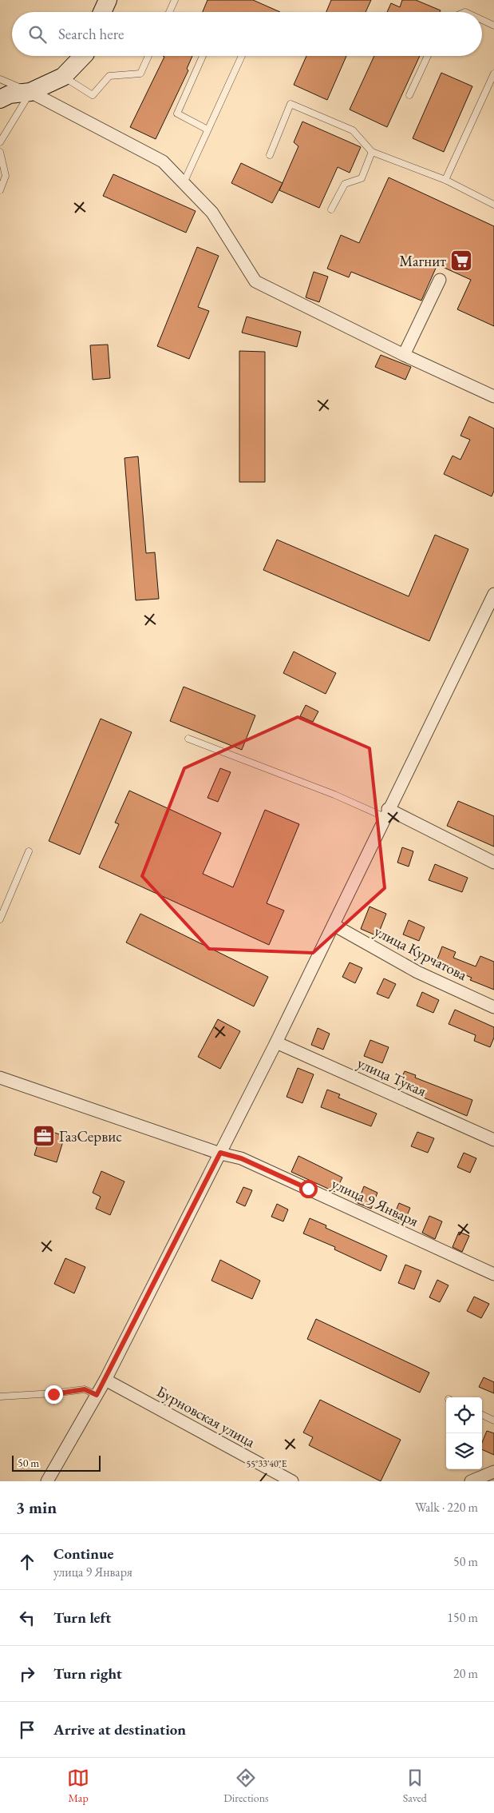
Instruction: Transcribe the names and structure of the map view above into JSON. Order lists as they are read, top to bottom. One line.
{"streets":{"street":["улица Курчатова","улица Тукая","улица 9 Января","Бурновская улица"]},"places":{"supermarket":["Магнит"],"office":["ГазСервис"]},"scale_bar":"50 m","page":{"search":"Search here","scale":"50 m","heading":["3 min","Walk · 220 m"],"list":[["Continue","улица 9 Января","50 m"],["Turn left","150 m"],["Turn right","20 m"],"Arrive at destination"],"nav":["Map","Directions","Saved"]},"coordinates":["55°33'40\"E"]}
